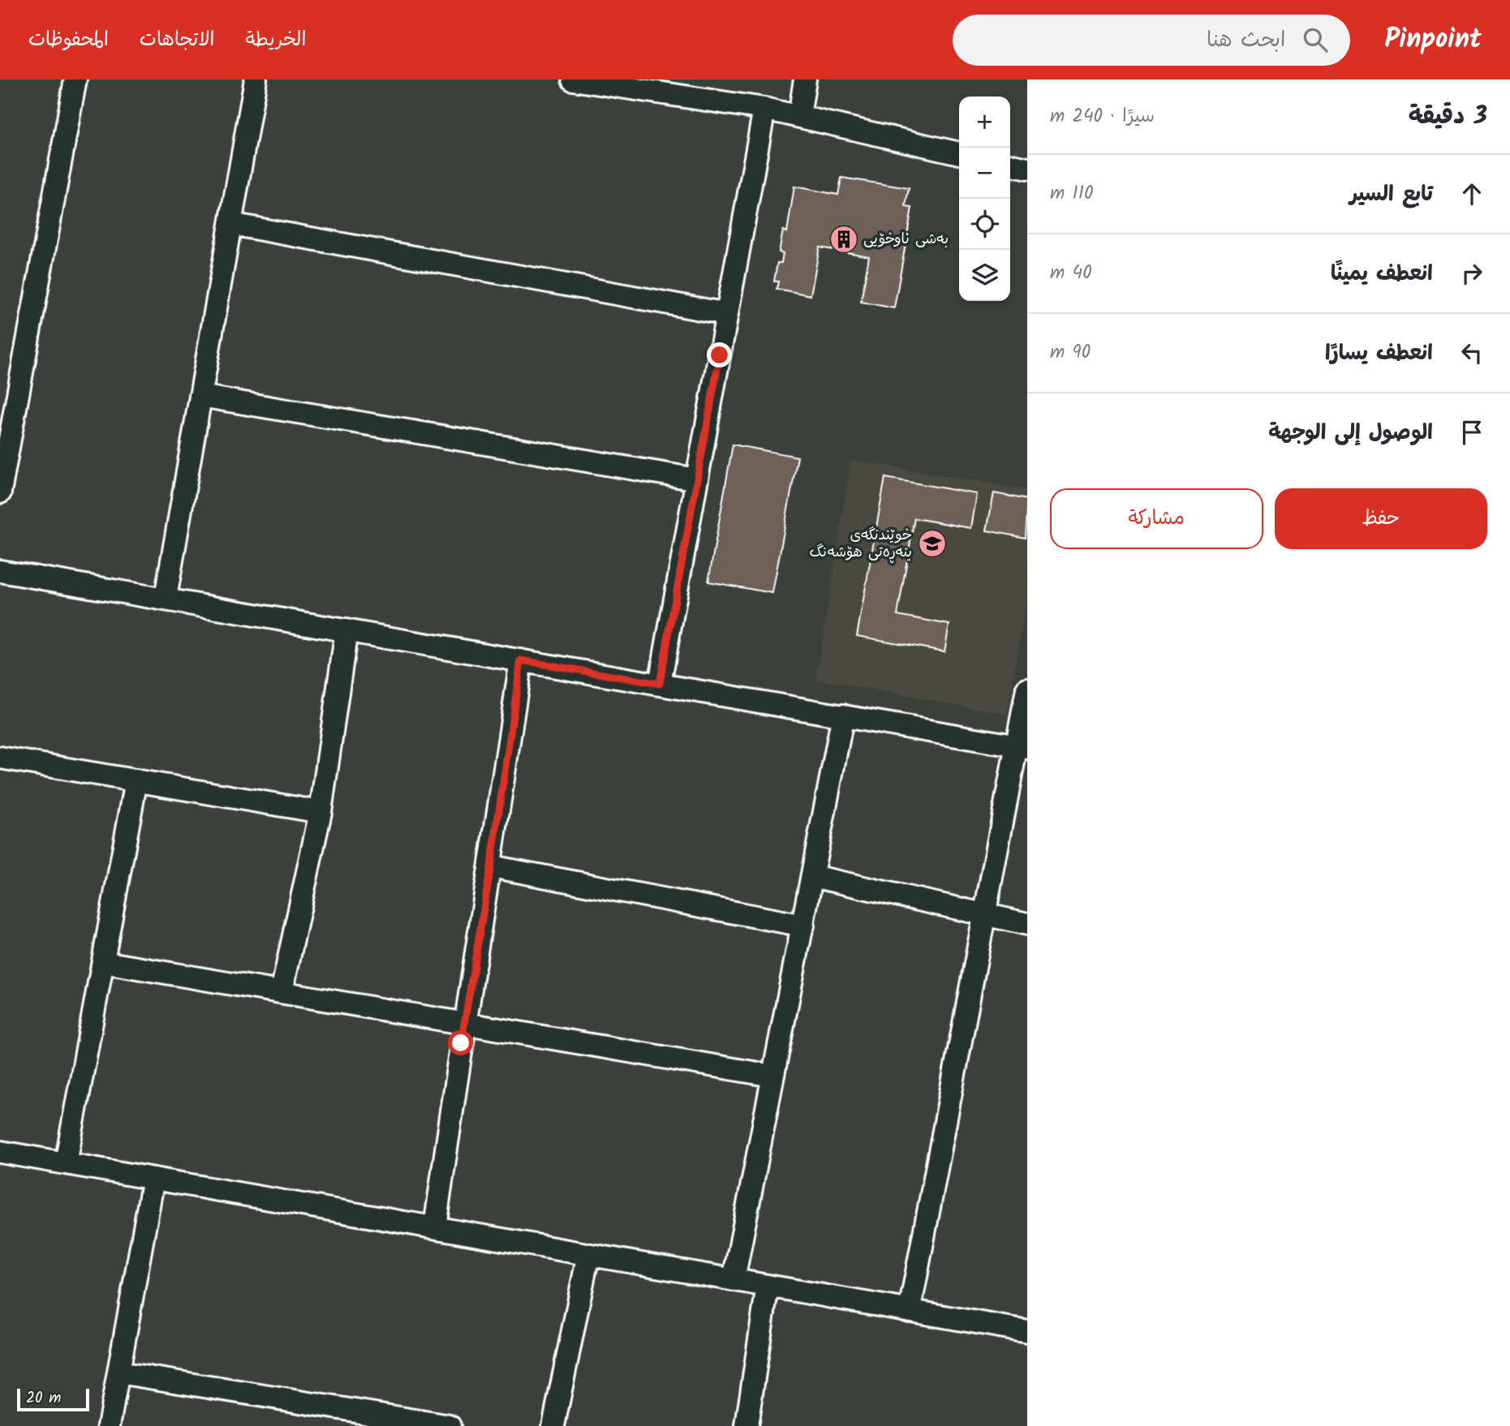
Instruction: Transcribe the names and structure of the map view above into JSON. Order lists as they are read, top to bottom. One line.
{"places":{"building":["بەشی ناوخۆیی"],"school or university":["خوێندنگەی بنەڕەتی هۆشەنگ"]},"scale_bar":"20 m","page":{"header":"Pinpoint","search":"ابحث هنا","nav":["الخريطة","الاتجاهات","المحفوظات"],"heading":["3 دقيقة","سيرًا · 240 m"],"map_buttons":["+","−"],"list":[["تابع السير","110 m"],["انعطف يمينًا","40 m"],["انعطف يسارًا","90 m"],"الوصول إلى الوجهة"],"buttons":["حفظ","مشاركة"],"scale":"20 m"}}
